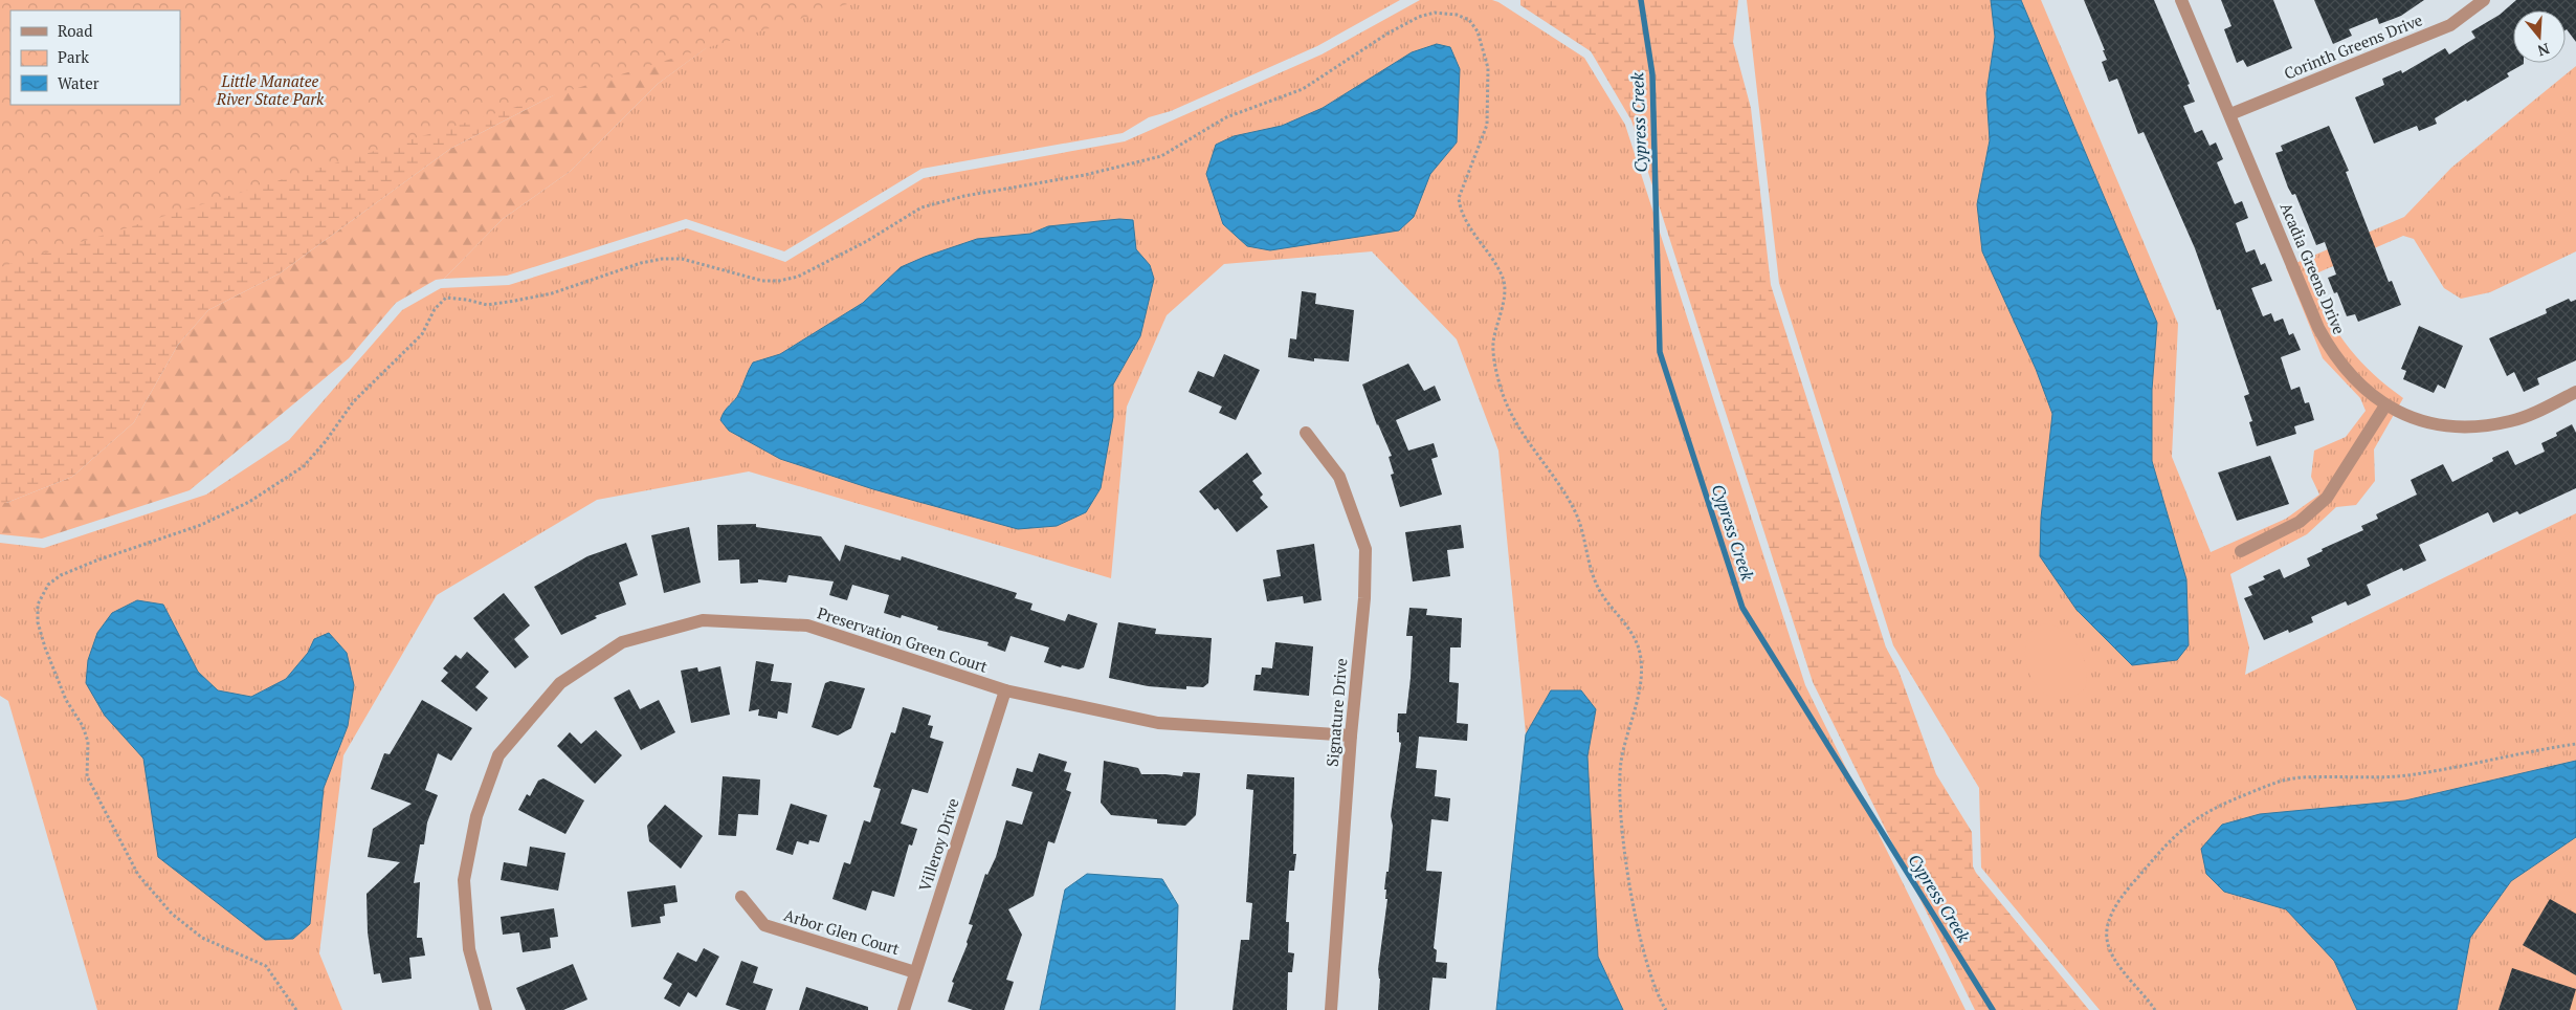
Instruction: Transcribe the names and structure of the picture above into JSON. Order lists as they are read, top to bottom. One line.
{"streets":{"street":["Corinth Greens Drive","Acadia Greens Drive","Preservation Green Court","Signature Drive","Villeroy Drive","Arbor Glen Court"]},"crossings":[["Corinth Greens Drive","Acadia Greens Drive"],["Preservation Green Court","Signature Drive"],["Preservation Green Court","Villeroy Drive"],["Villeroy Drive","Arbor Glen Court"]],"water":["Cypress Creek"],"parks":["Little Manatee River State Park"],"legend":["Road","Park","Water"],"north":"bottom"}
